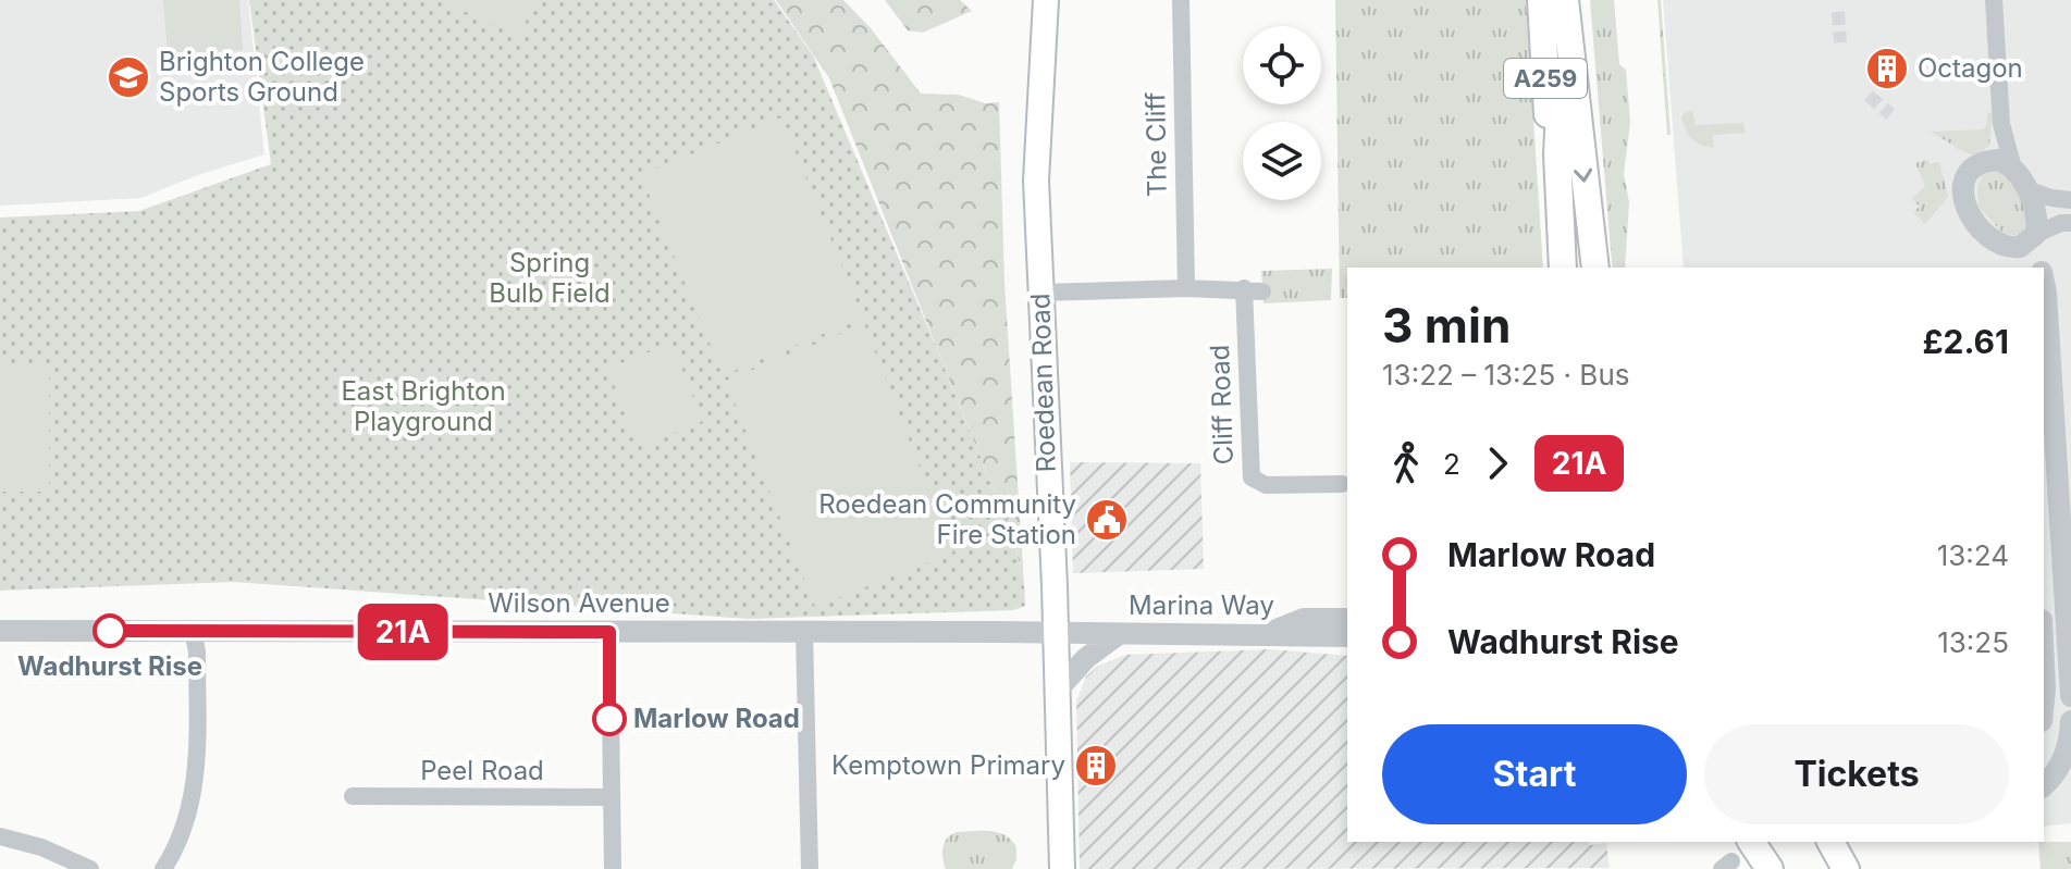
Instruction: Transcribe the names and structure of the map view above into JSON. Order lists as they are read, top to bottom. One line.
{"streets":{"main road":["A259","Roedean Road"],"street":["The Cliff","Cliff Road","Wilson Avenue","Marina Way","Peel Road"]},"crossings":[["The Cliff","Cliff Road"],["Roedean Road","Wilson Avenue"],["Roedean Road","Marina Way"],["Wilson Avenue","Marina Way"]],"parks":["Spring Bulb Field","East Brighton Playground"],"places":{"building":["Octagon","Kemptown Primary"],"school or university":["Brighton College Sports Ground"],"public building":["Roedean Community Fire Station"],"other":["Wadhurst Rise","Marlow Road"]},"lines":["bus line 21A"],"page":{"on_map":"21A","heading":["3 min","13:22 – 13:25 · Bus","£2.61"],"legs":["2","21A"],"list":[{"name":"Marlow Road","value":"13:24"},{"name":"Wadhurst Rise","value":"13:25"}],"buttons":["Start","Tickets"]}}
